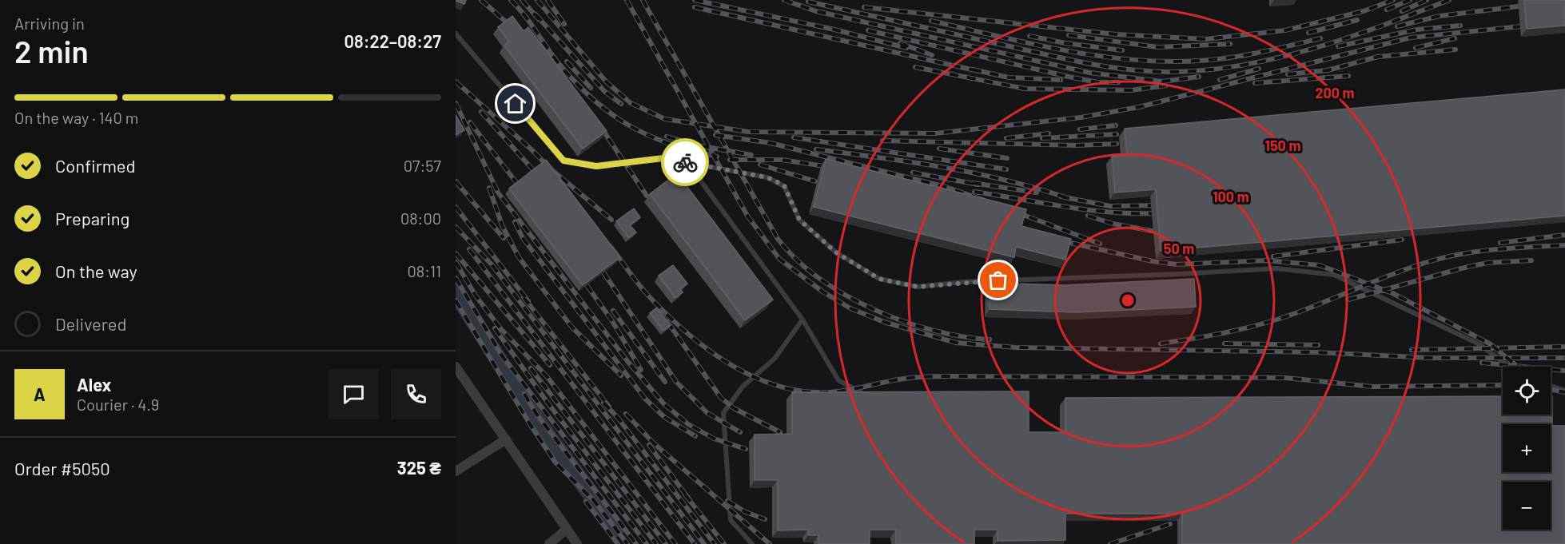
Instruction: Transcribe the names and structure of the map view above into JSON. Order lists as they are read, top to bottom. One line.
{"page":{"heading":["2 min","Arriving in","08:22–08:27"],"panel":["Alex","Courier · 4.9","Order #5050","325 ₴"],"bar":"On the way · 140 m","list":[["Confirmed","07:57"],["Preparing","08:00"],["On the way","08:11"],"Delivered"],"map_buttons":["+","−"],"round":"A"},"rings":["200 m","150 m","100 m","50 m"]}
